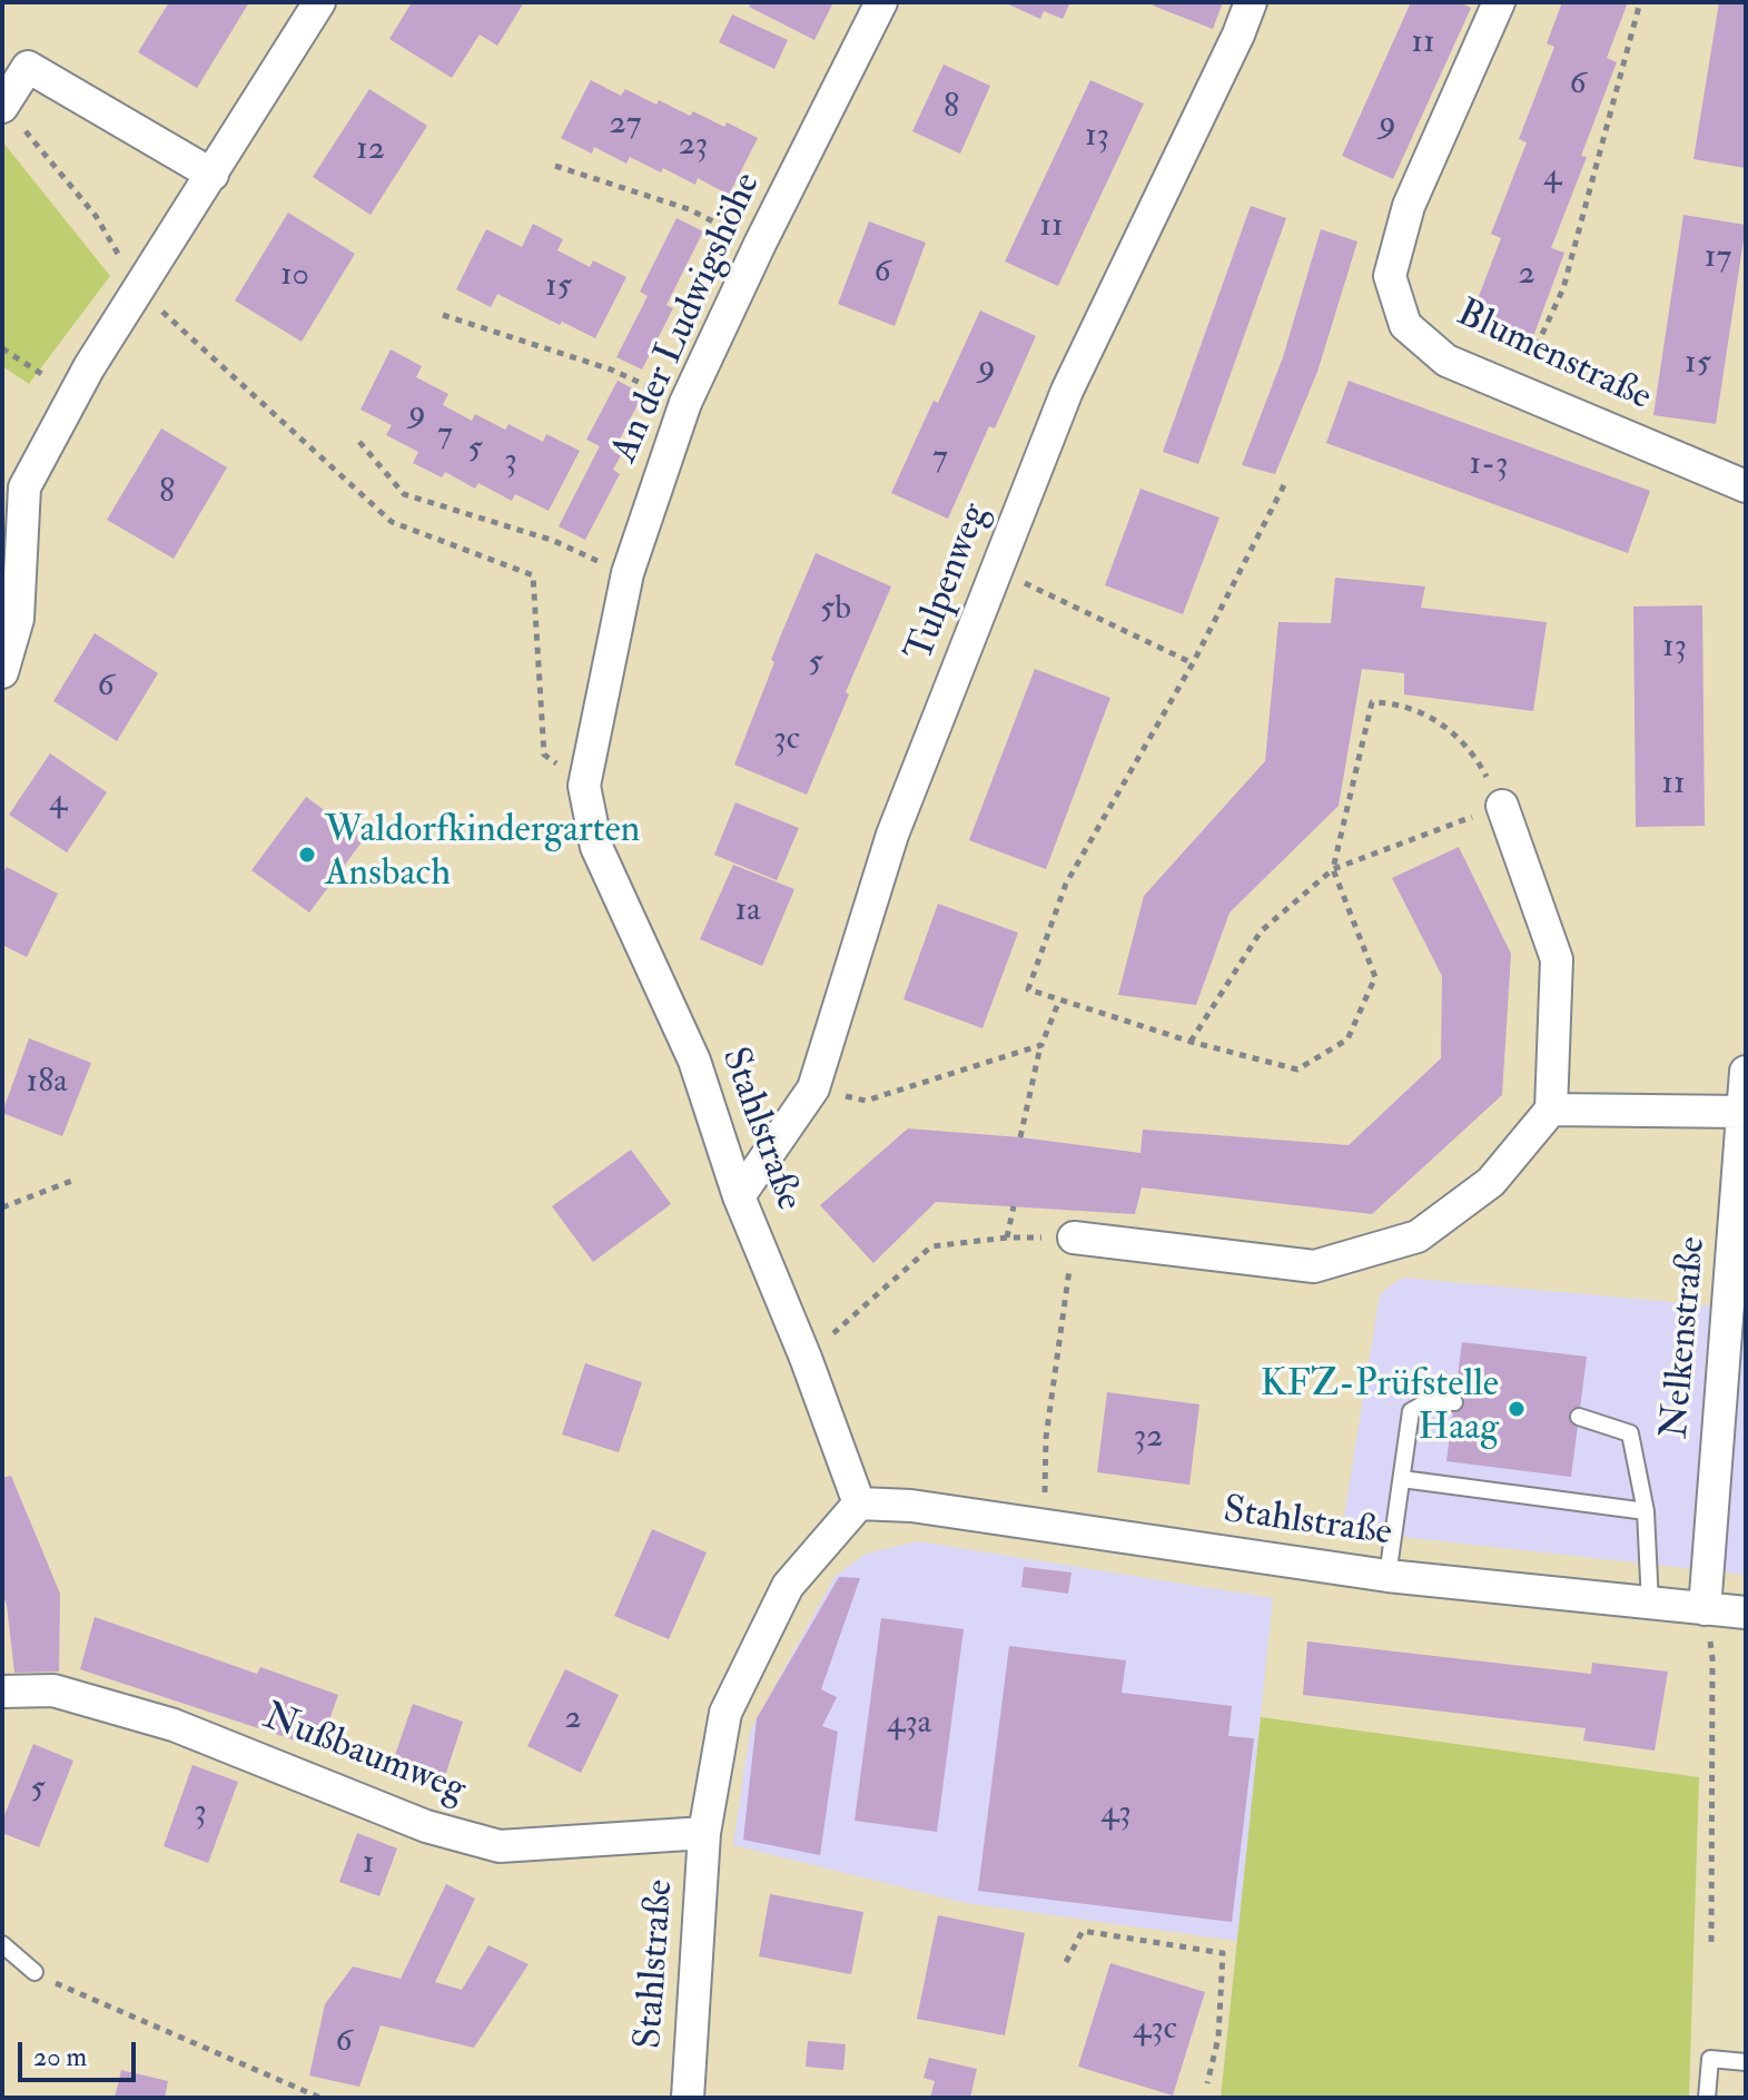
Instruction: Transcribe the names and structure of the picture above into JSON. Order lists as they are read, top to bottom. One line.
{"streets":{"street":["An der Ludwigshöhe","Blumenstraße","Tulpenweg","Stahlstraße","Nelkenstraße","Nußbaumweg"]},"crossings":[["An der Ludwigshöhe","Stahlstraße"],["Tulpenweg","Stahlstraße"],["Stahlstraße","Nelkenstraße"],["Stahlstraße","Nußbaumweg"]],"places":["Waldorfkindergarten Ansbach","KFZ-Prüfstelle Haag"],"house_numbers":["11","6","8","27","9","13","23","12","4","11","17","6","2","10","15","15","9","9","7","5","7","3","1-3","8","5b","13","5","6","3c","11","4","1a","18a","32","2","43a","5","3","43","1","43c","6"],"scale_bar":"20 m"}
